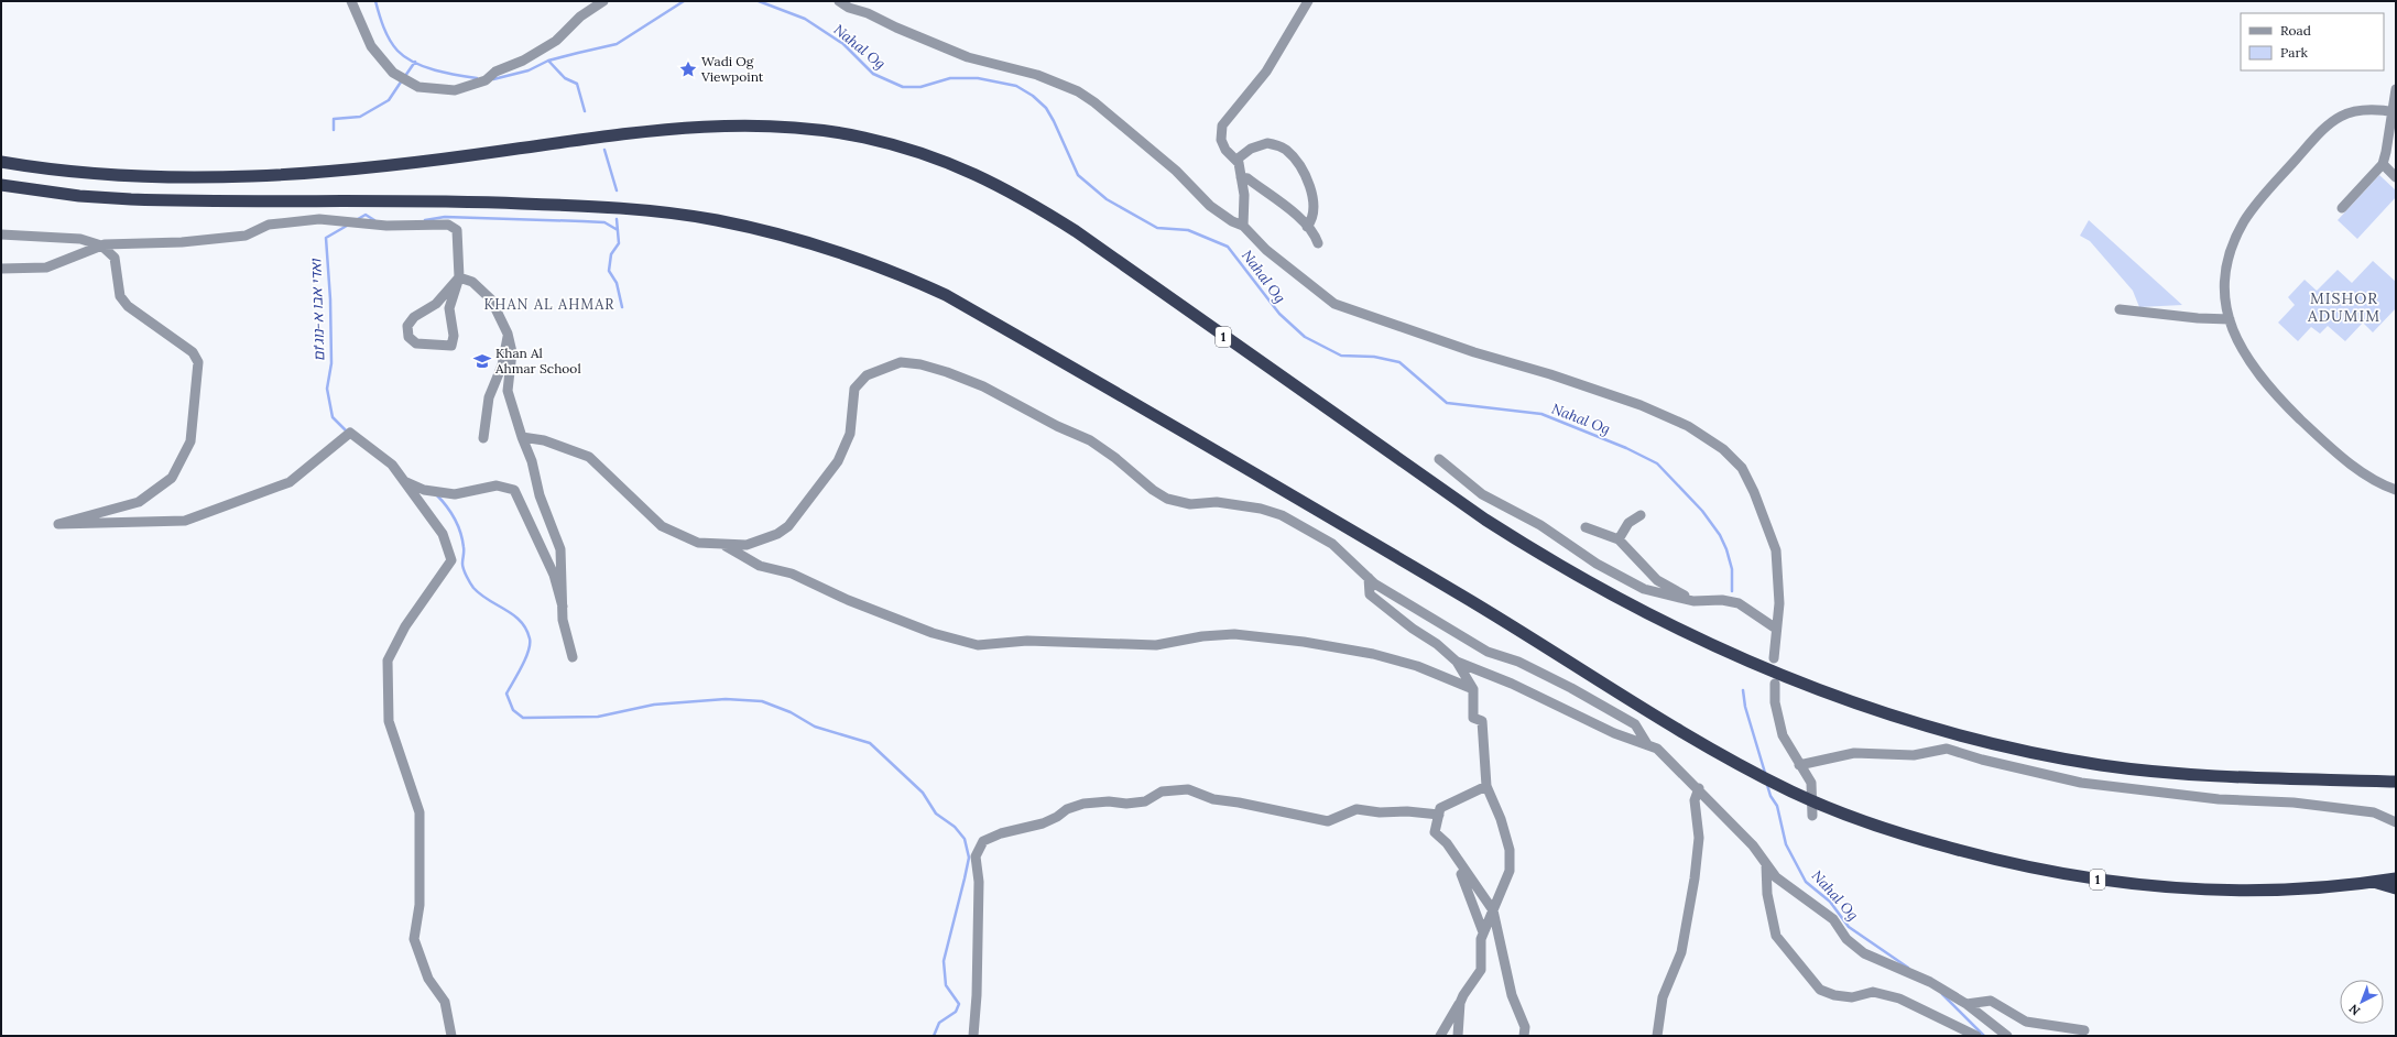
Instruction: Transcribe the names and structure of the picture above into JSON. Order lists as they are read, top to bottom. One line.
{"streets":{"highway":["1"]},"districts":["MISHOR ADUMIM","KHAN AL AHMAR"],"water":["Nahal Og","ואדי אבו א-נוג'ום"],"places":{"place":["Wadi Og Viewpoint"],"school or university":["Khan Al Ahmar School"]},"legend":["Road","Park"],"north":"bottom left"}
